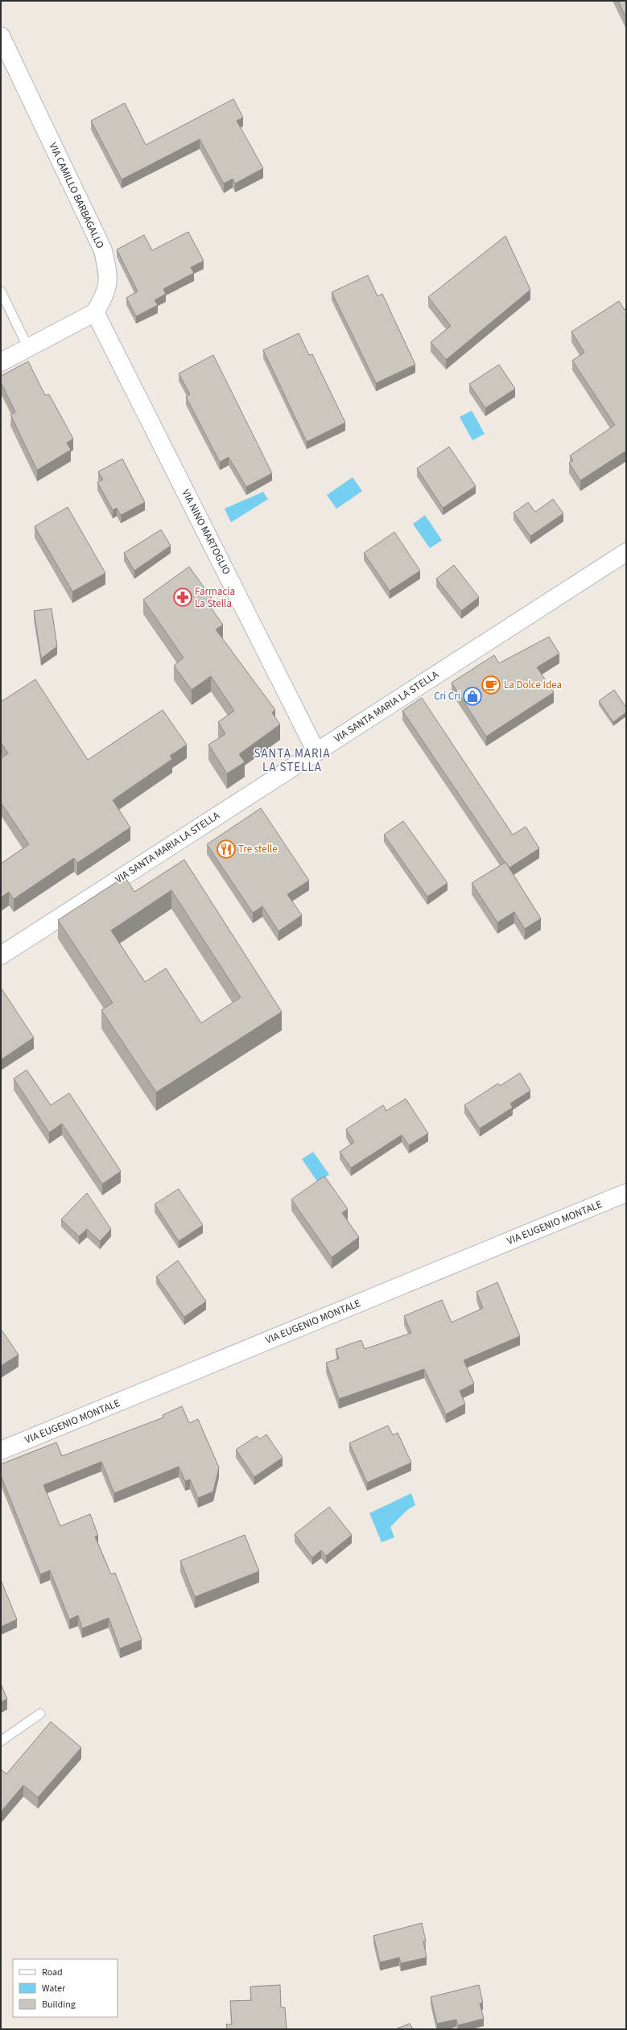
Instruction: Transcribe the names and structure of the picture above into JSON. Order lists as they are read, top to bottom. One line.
{"streets":{"street":["VIA CAMILLO BARBAGALLO","VIA NINO MARTOGLIO","VIA SANTA MARIA LA STELLA","VIA EUGENIO MONTALE"]},"crossings":[["VIA CAMILLO BARBAGALLO","VIA NINO MARTOGLIO"],["VIA NINO MARTOGLIO","VIA SANTA MARIA LA STELLA"]],"districts":["SANTA MARIA LA STELLA"],"places":{"pharmacy":["Farmacia La Stella"],"cafe":["La Dolce Idea"],"shop":["Cri Cri"],"restaurant":["Tre stelle"]},"legend":["Road","Water","Building"]}
